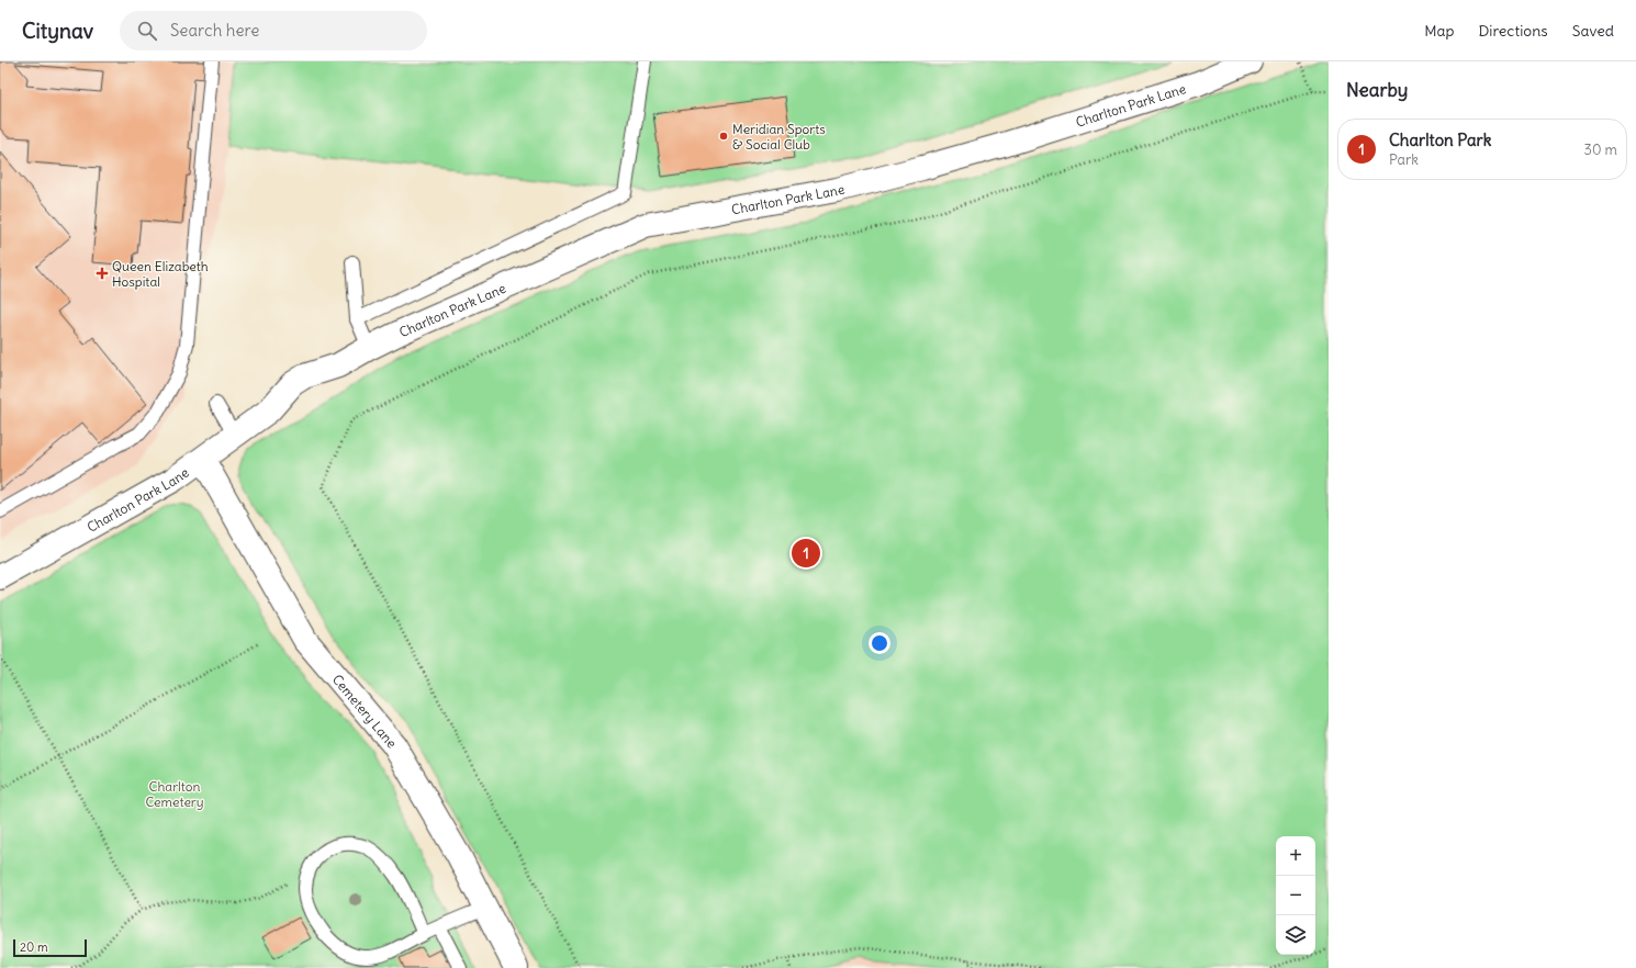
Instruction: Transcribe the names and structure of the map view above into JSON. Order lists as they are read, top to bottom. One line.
{"streets":{"street":["Charlton Park Lane","Cemetery Lane"]},"crossings":[["Charlton Park Lane","Cemetery Lane"]],"parks":["Charlton Cemetery"],"places":{"other":["Meridian Sports & Social Club"],"health":["Queen Elizabeth Hospital"]},"scale_bar":"20 m","page":{"header":"Citynav","search":"Search here","nav":["Map","Directions","Saved"],"heading":"Nearby","list":[{"mark":"1","name":"Charlton Park","note":"Park","value":"30 m"}],"pins":"1","map_buttons":["+","−"],"scale":"20 m"}}
